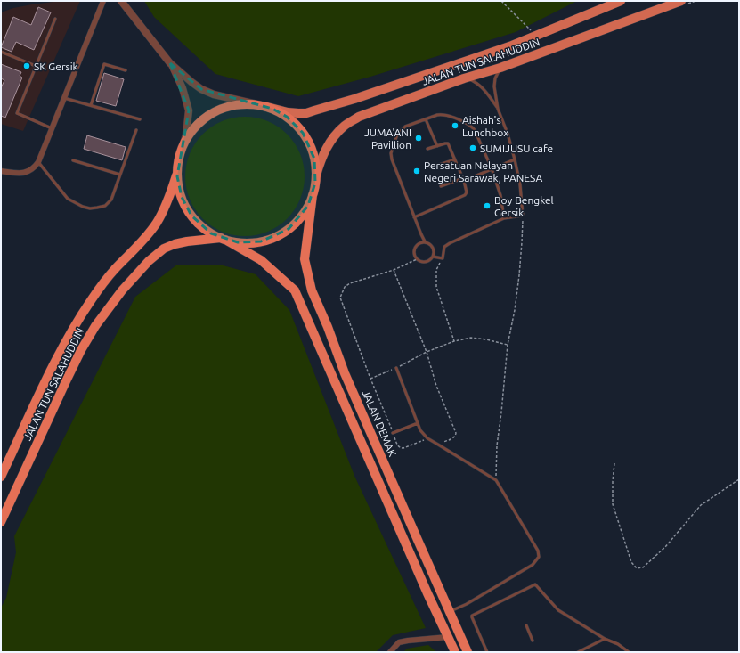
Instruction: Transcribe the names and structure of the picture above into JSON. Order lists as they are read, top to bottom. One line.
{"streets":{"highway":["JALAN TUN SALAHUDDIN","JALAN DEMAK"]},"places":["SK Gersik","Aishah's Lunchbox","JUMA'ANI Pavillion","SUMIJUSU cafe","Persatuan Nelayan Negeri Sarawak, PANESA","Boy Bengkel Gersik"]}
